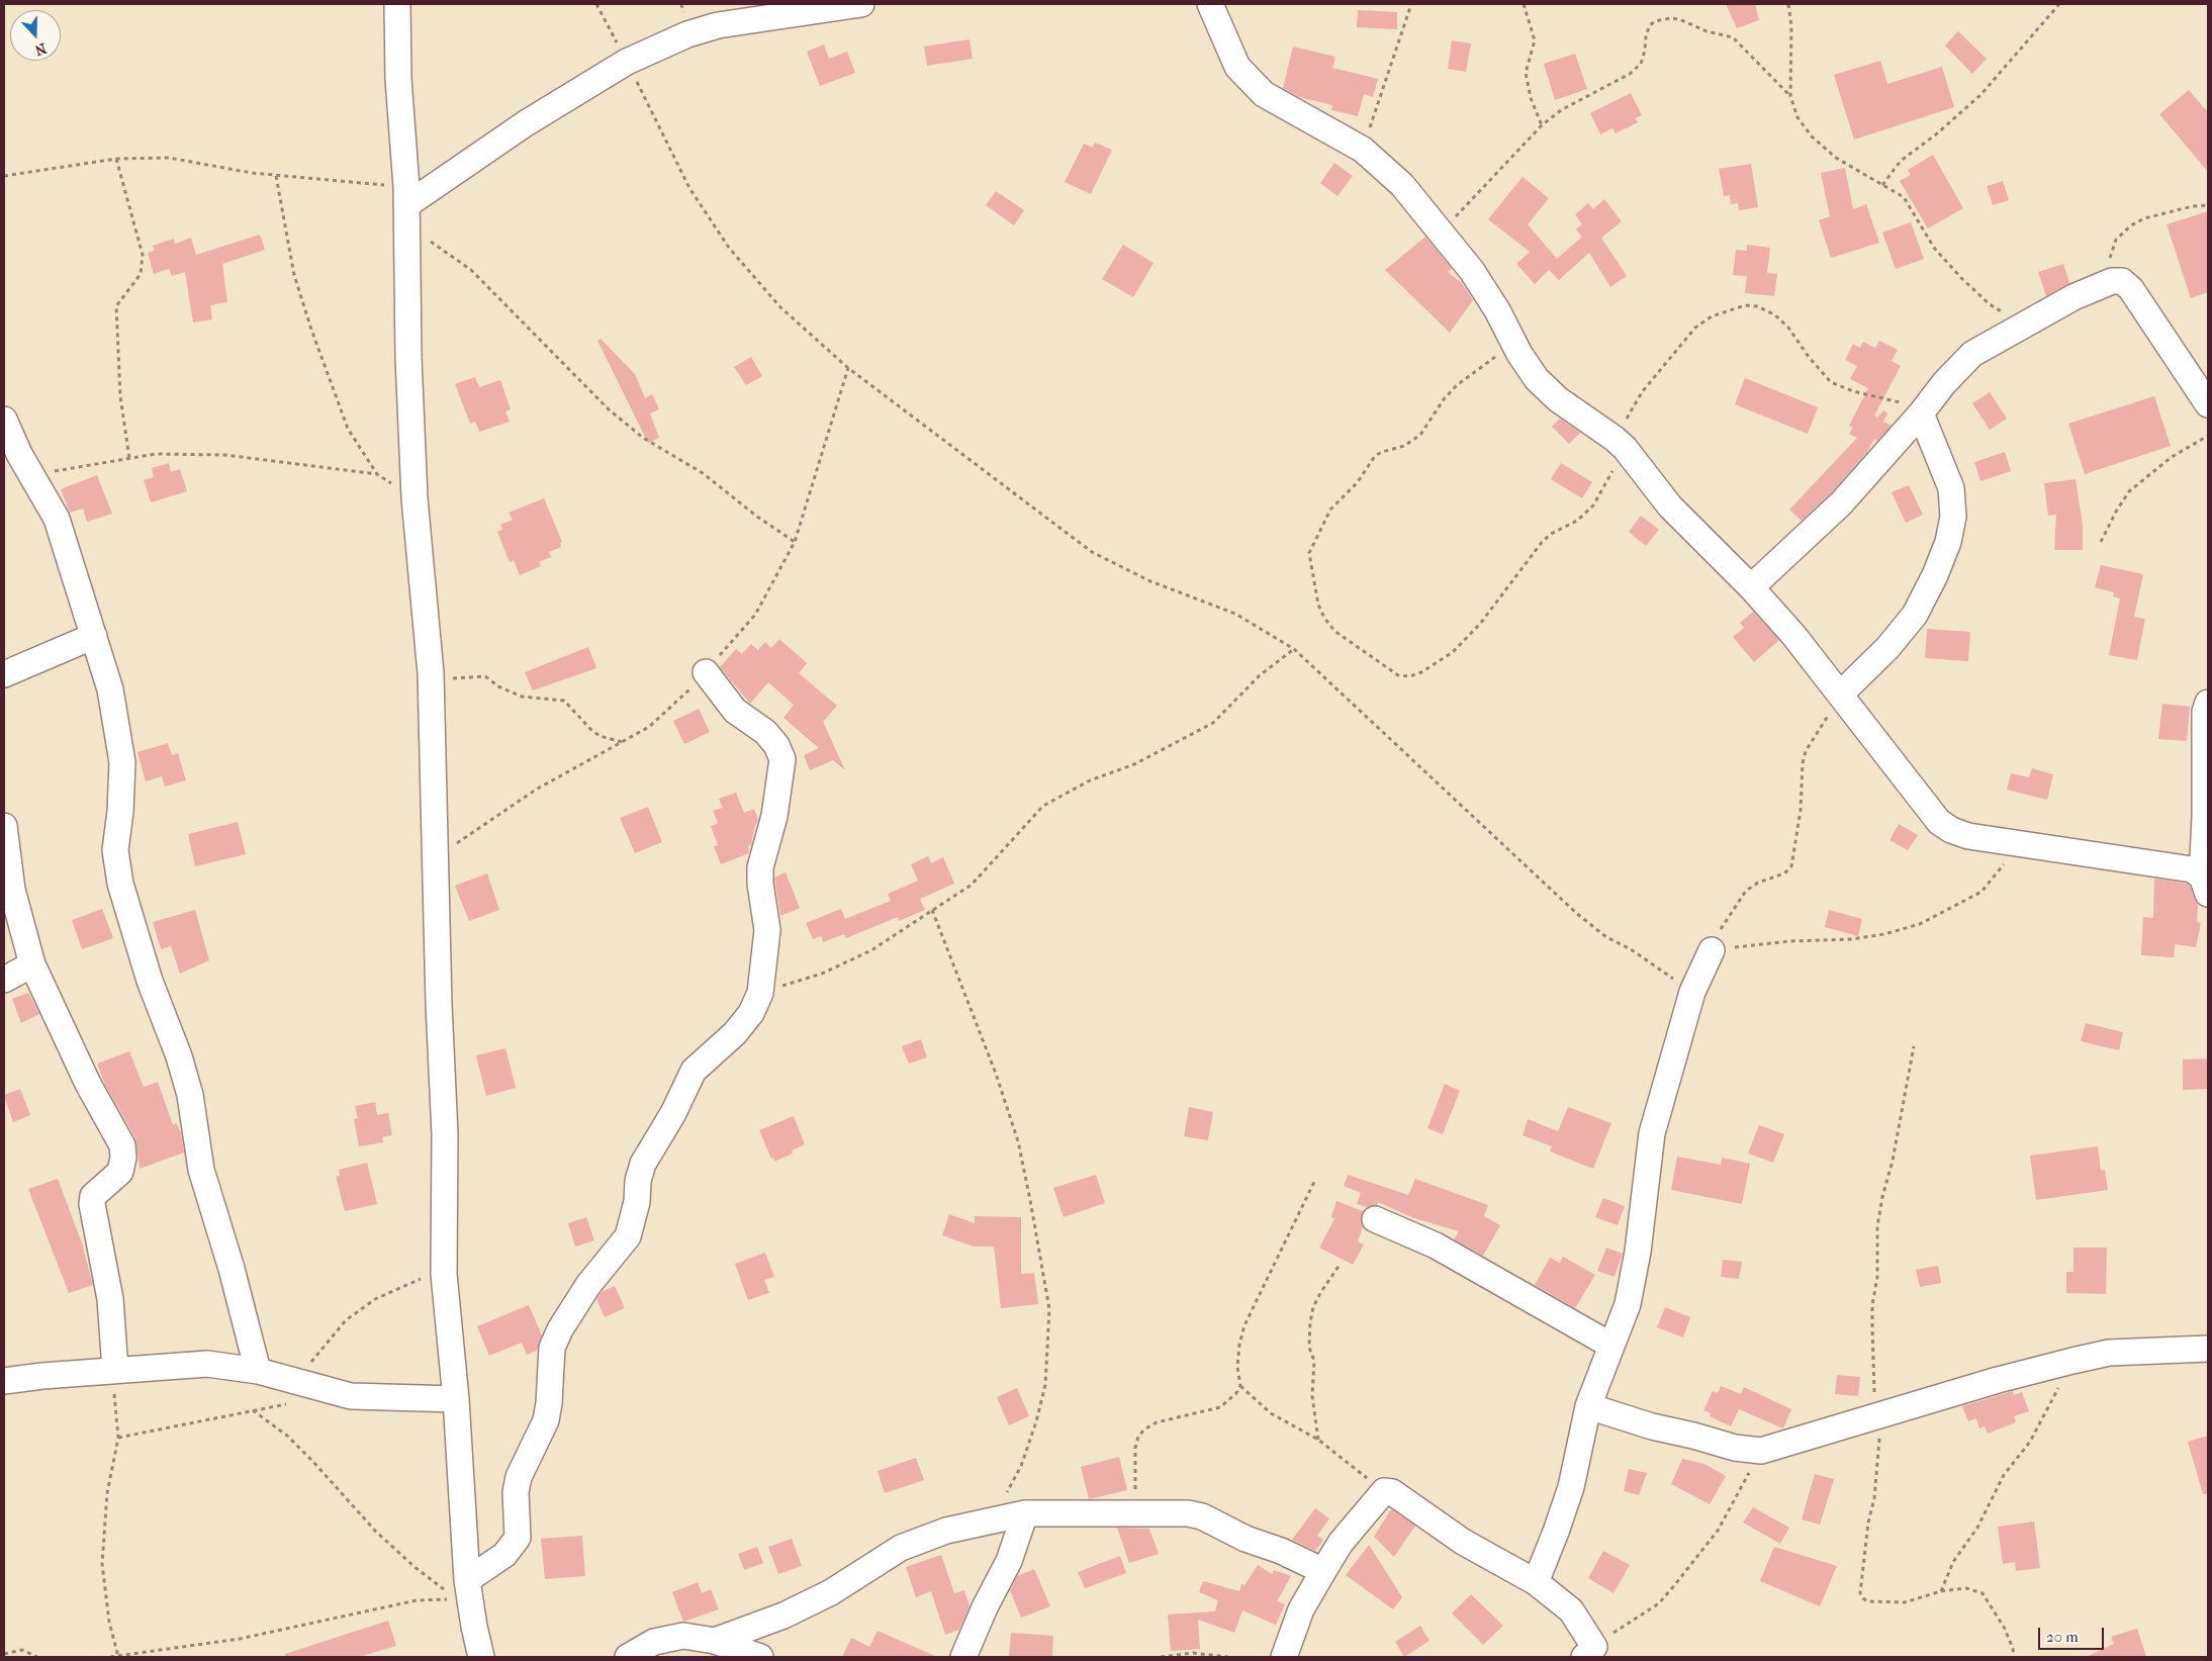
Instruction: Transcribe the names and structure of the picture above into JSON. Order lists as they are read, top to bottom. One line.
{"scale_bar":"20 m","north":"bottom"}
